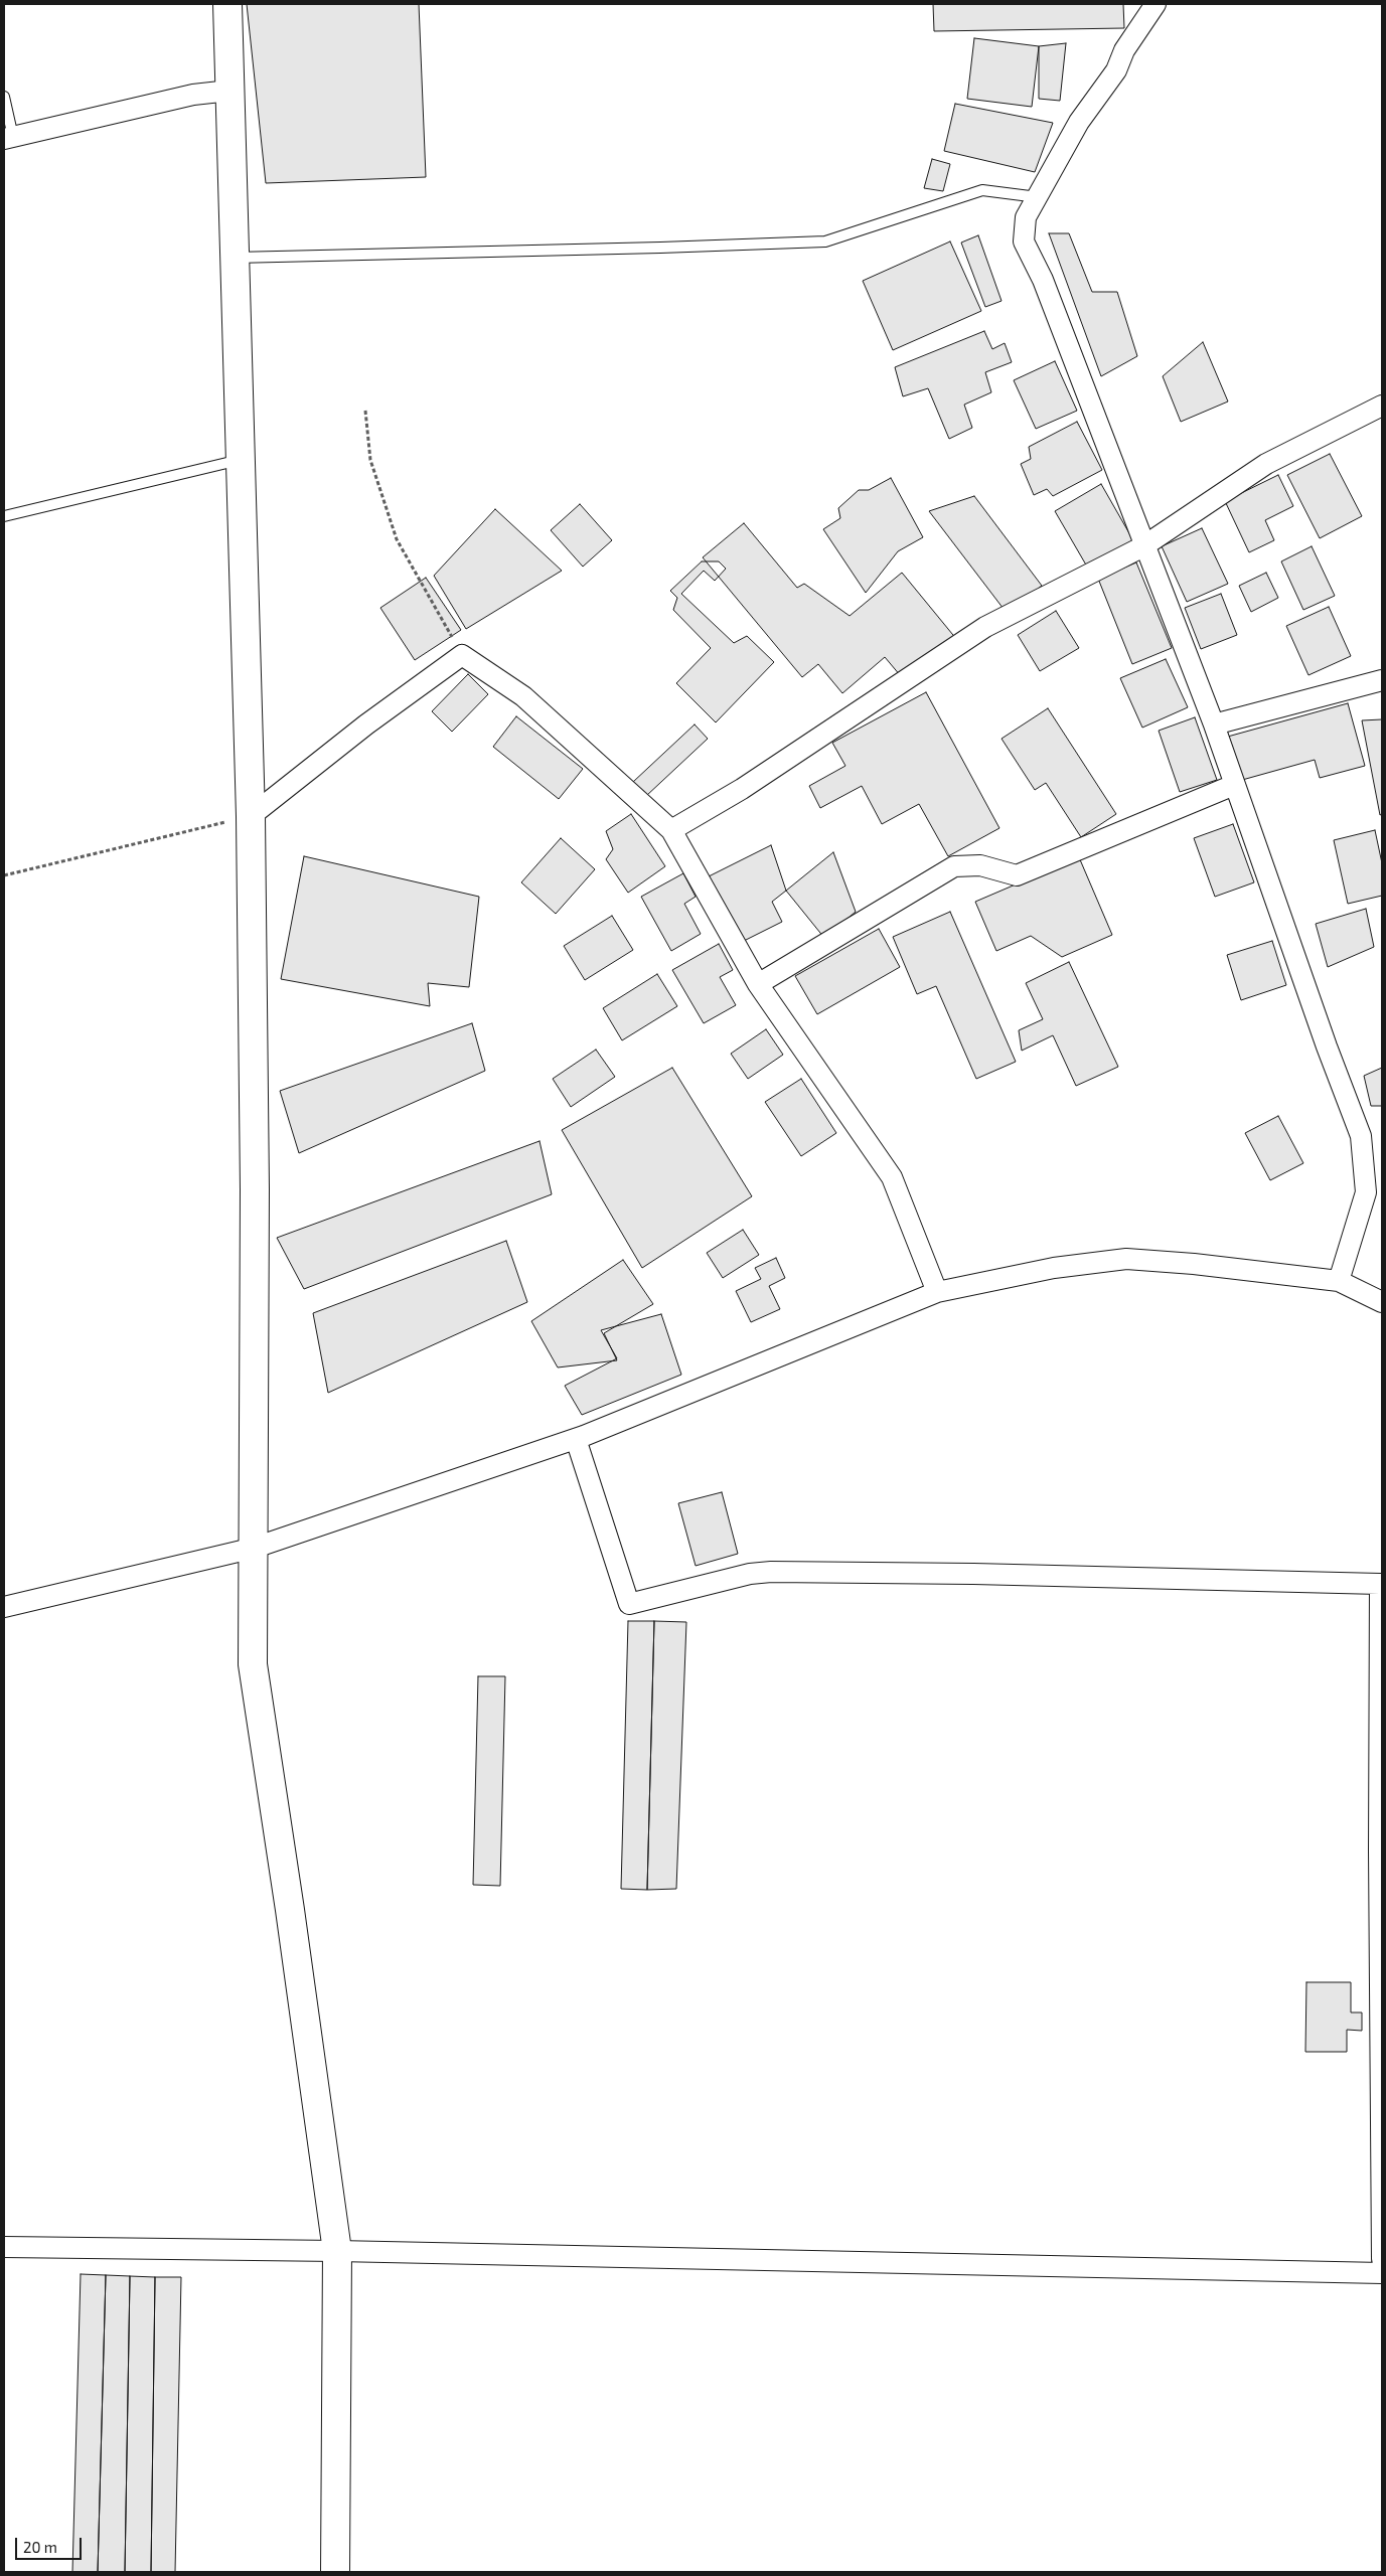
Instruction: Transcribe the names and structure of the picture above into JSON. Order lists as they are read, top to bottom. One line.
{"scale_bar":"20 m"}
